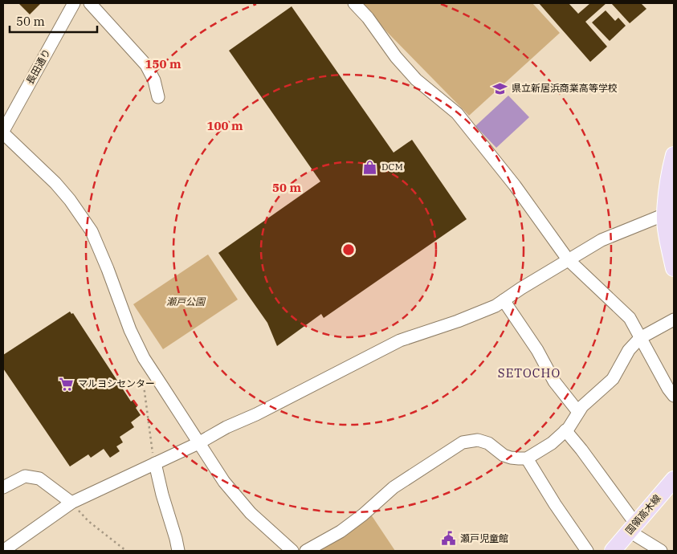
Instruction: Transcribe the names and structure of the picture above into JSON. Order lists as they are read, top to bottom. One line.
{"streets":{"main road":["国領高木線"],"street":["長田通り"]},"districts":["SETOCHO"],"parks":["瀬戸公園"],"places":{"school or university":["県立新居浜商業高等学校"],"shop":["DCM"],"supermarket":["マルヨシセンター"],"public building":["瀬戸児童館"]},"scale_bar":"50 m","rings":["150 m","100 m","50 m"]}
